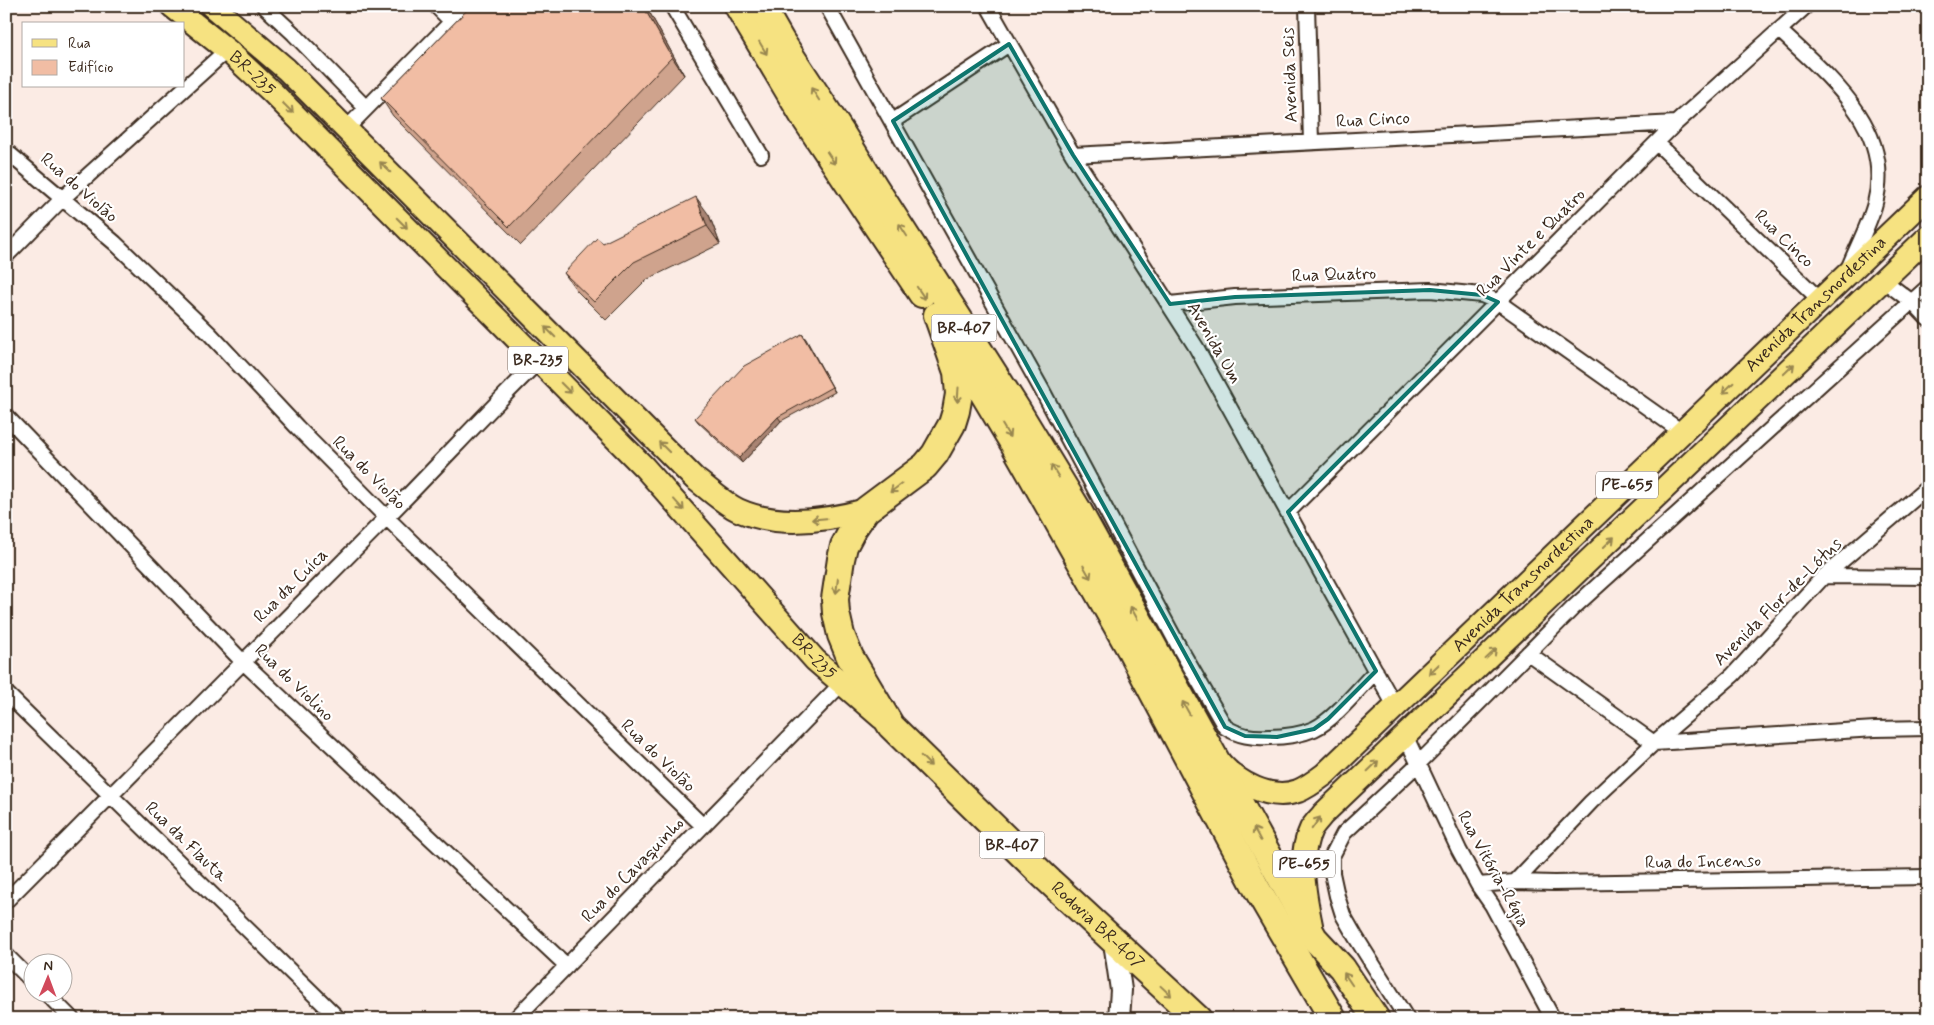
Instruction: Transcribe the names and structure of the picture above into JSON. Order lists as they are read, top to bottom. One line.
{"streets":{"highway":["BR-407","Rodovia BR-407"],"main road":["BR-235","Avenida Transnordestina","PE-655"],"street":["Avenida Seis","Rua Cinco","Rua do Violão","Rua Vinte e Quatro","Rua Quatro","Avenida Um","Rua da Cuíca","Avenida Flor-de-Lótus","Rua do Violino","Rua da Flauta","Rua do Incenso","Rua Vitória-Régia","Rua do Cavaquinho"]},"crossings":[["BR-235","Rua da Cuíca"],["BR-235","Rua do Cavaquinho"],["BR-235","Rodovia BR-407"],["Avenida Seis","Rua Cinco"],["Rua Cinco","Rua Vinte e Quatro"],["Rua Cinco","Avenida Transnordestina"],["Rua Cinco","Avenida Um"],["Rua do Violão","Rua da Cuíca"],["Rua do Violão","Rua do Cavaquinho"],["Rua Vinte e Quatro","Rua Quatro"],["Rua Vinte e Quatro","Avenida Um"],["Rua Quatro","Avenida Transnordestina"],["Rua Quatro","Avenida Um"],["Avenida Transnordestina","BR-407"],["Avenida Transnordestina","Avenida Um"],["Avenida Transnordestina","Rua Vitória-Régia"],["Rua da Cuíca","Rua do Violino"],["Rua da Cuíca","Rua da Flauta"],["Avenida Flor-de-Lótus","Rua do Incenso"],["Rua do Violino","Rua do Cavaquinho"],["Rua do Incenso","Rua Vitória-Régia"]],"legend":["Rua","Edifício"],"north":"top"}
